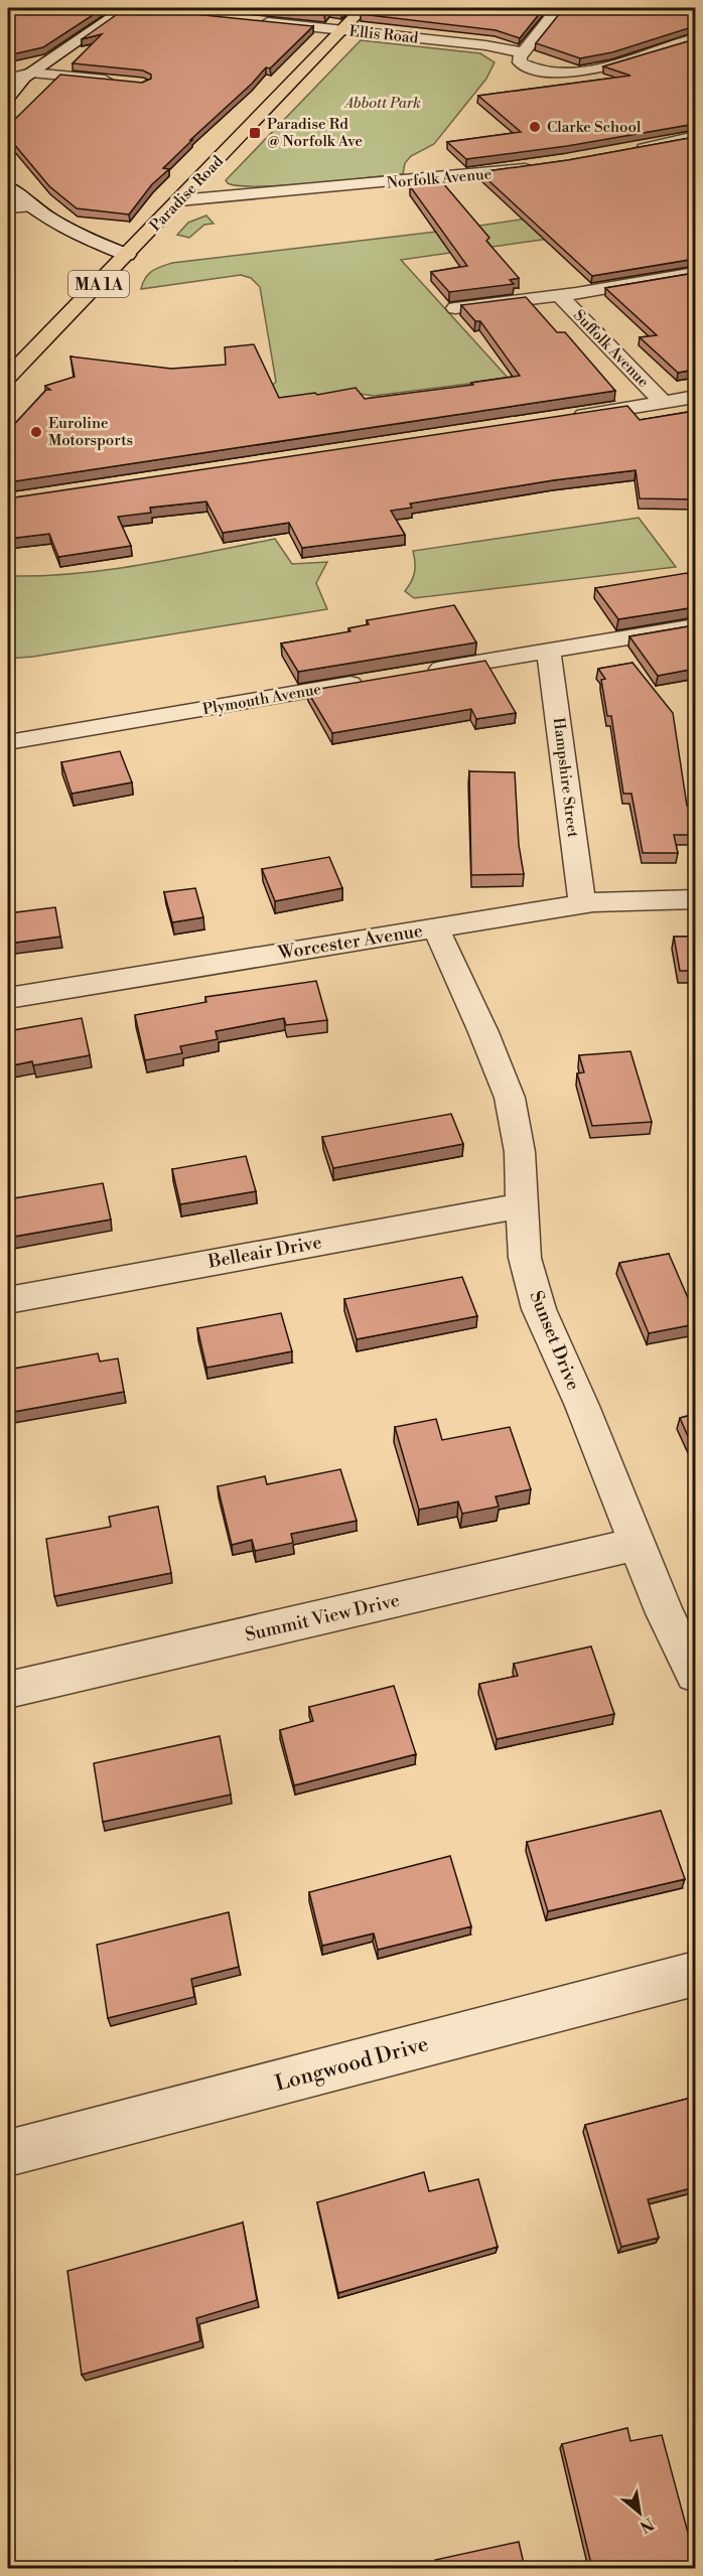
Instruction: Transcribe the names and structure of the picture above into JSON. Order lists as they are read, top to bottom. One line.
{"streets":{"highway":["Paradise Road","MA 1A"],"street":["Ellis Road","Norfolk Avenue","Suffolk Avenue","Plymouth Avenue","Hampshire Street","Worcester Avenue","Belleair Drive","Sunset Drive","Summit View Drive","Longwood Drive"]},"crossings":[["Ellis Road","Paradise Road"],["Norfolk Avenue","Paradise Road"],["Hampshire Street","Worcester Avenue"],["Worcester Avenue","Sunset Drive"],["Belleair Drive","Sunset Drive"],["Sunset Drive","Summit View Drive"]],"parks":["Abbott Park"],"places":{"other":["Clarke School","Euroline Motorsports"],"transit":["Paradise Rd @ Norfolk Ave"]},"north":"bottom right"}
